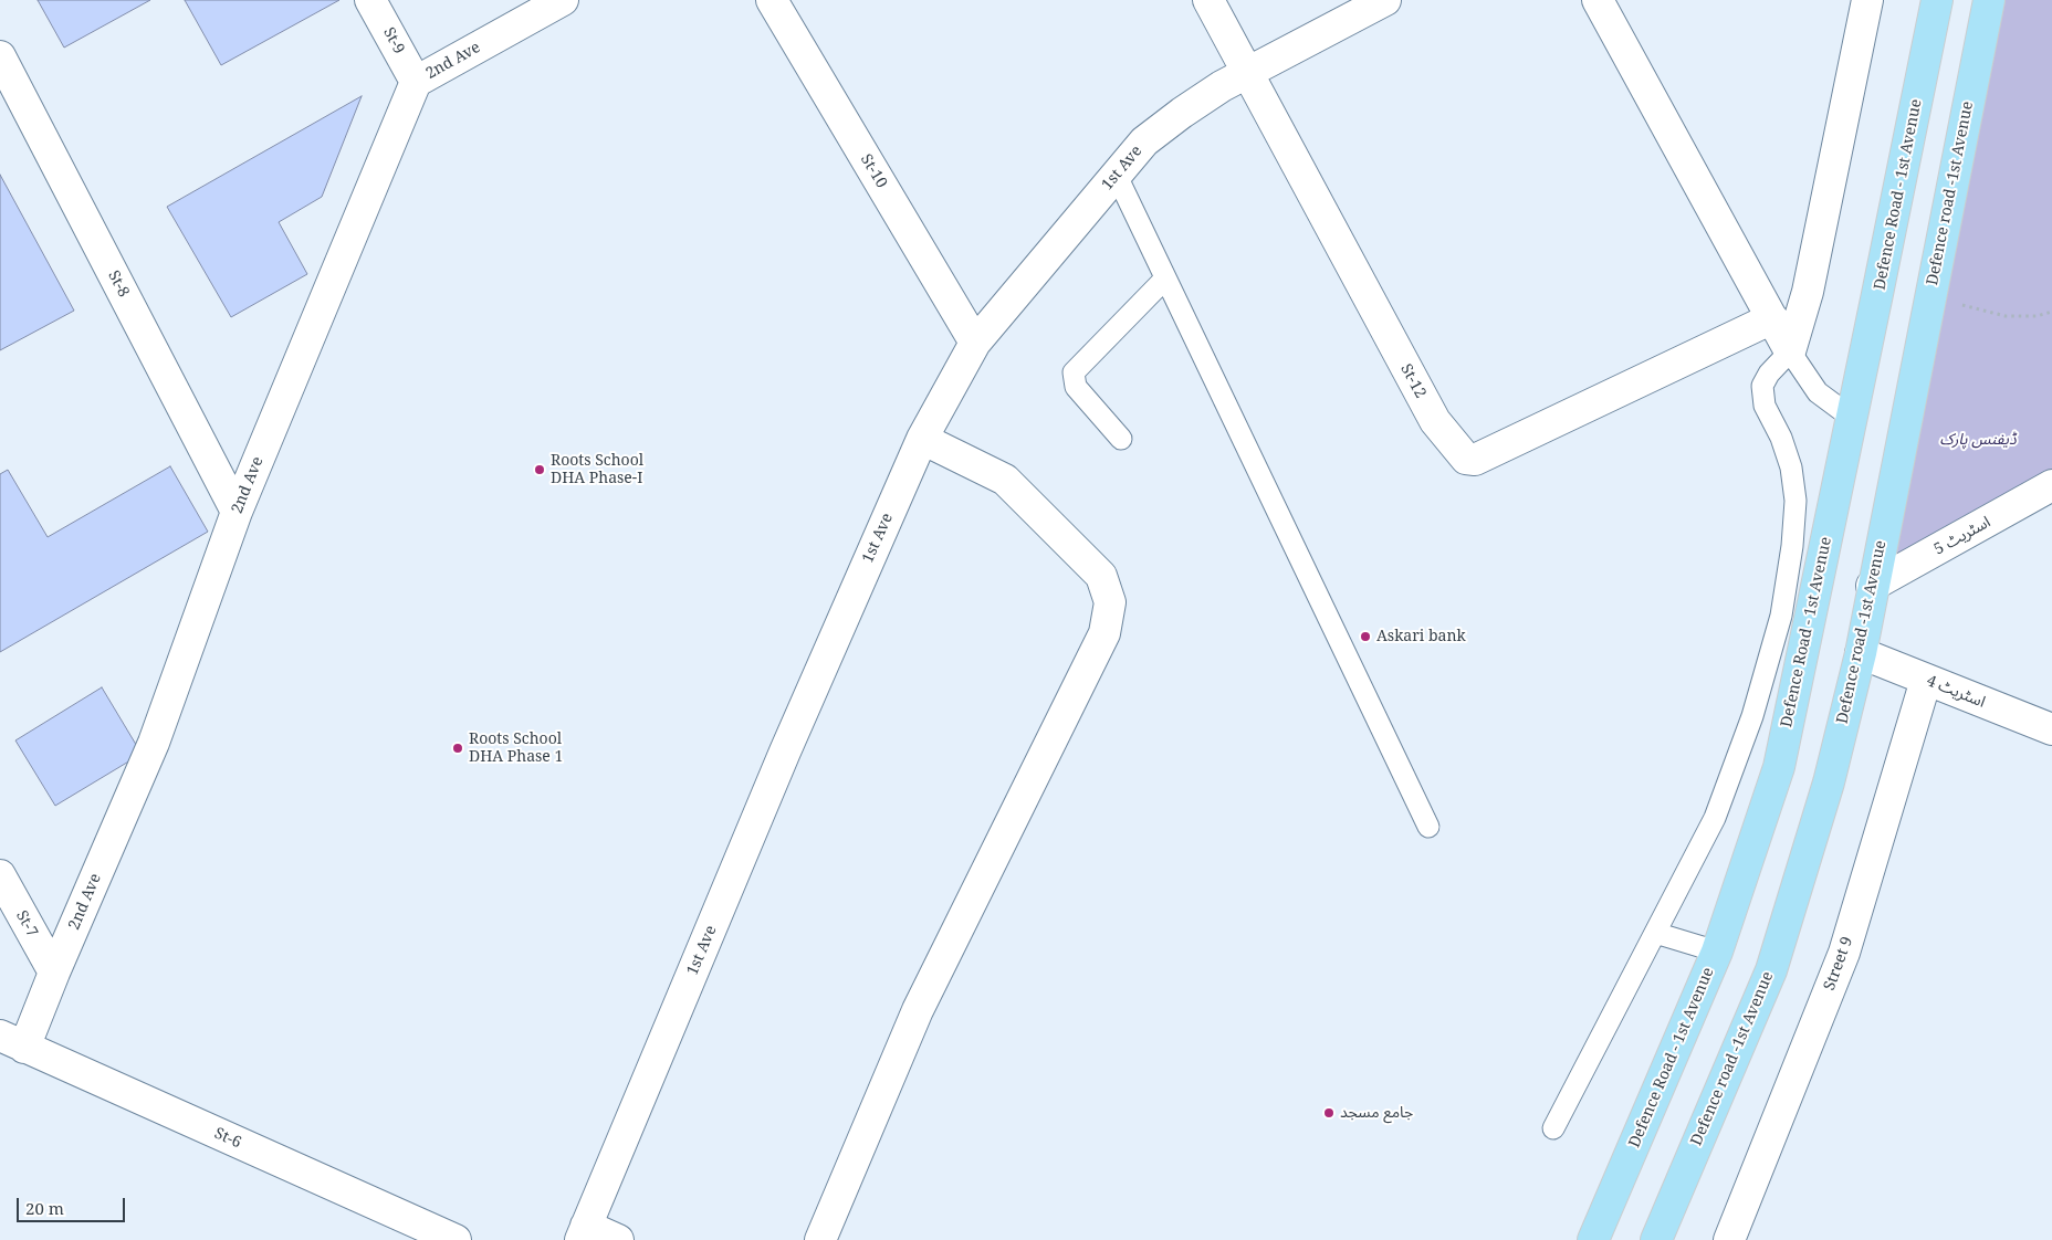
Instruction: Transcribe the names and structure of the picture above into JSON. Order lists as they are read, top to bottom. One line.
{"streets":{"main road":["Defence road -1st Avenue","Defence Road - 1st Avenue"],"street":["St-9","2nd Ave","1st Ave","St-10","St-8","St-12","اسٹریٹ 5","اسٹریٹ 4","St-7","Street 9","St-6"]},"crossings":[["St-9","2nd Ave"],["2nd Ave","St-8"],["2nd Ave","St-7"],["2nd Ave","St-6"],["1st Ave","St-10"],["1st Ave","St-12"],["Defence road -1st Avenue","اسٹریٹ 5"],["Defence road -1st Avenue","اسٹریٹ 4"],["اسٹریٹ 4","Street 9"]],"parks":["ڈیفنس پارک"],"places":["Roots School DHA Phase-I","Askari bank","Roots School DHA Phase 1","جامع مسجد"],"scale_bar":"20 m"}
